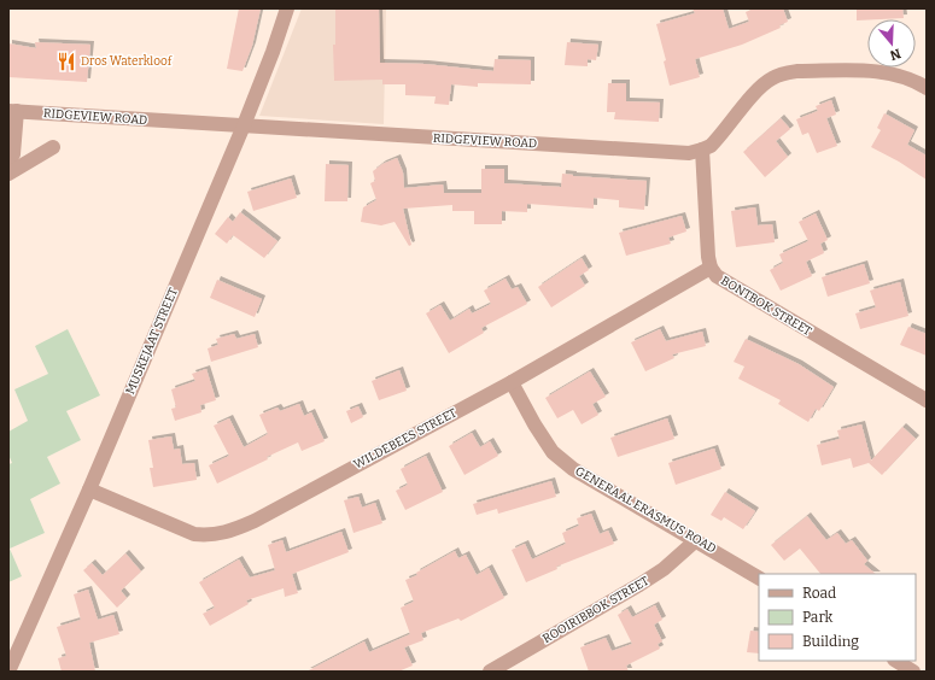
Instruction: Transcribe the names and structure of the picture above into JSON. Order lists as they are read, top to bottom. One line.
{"streets":{"street":["RIDGEVIEW ROAD","BONTBOK STREET","MUSKEJAAT STREET","WILDEBEES STREET","GENERAAL ERASMUS ROAD","ROOIRIBBOK STREET"]},"crossings":[["RIDGEVIEW ROAD","BONTBOK STREET"],["RIDGEVIEW ROAD","MUSKEJAAT STREET"],["BONTBOK STREET","WILDEBEES STREET"],["MUSKEJAAT STREET","WILDEBEES STREET"],["WILDEBEES STREET","GENERAAL ERASMUS ROAD"],["GENERAAL ERASMUS ROAD","ROOIRIBBOK STREET"]],"places":{"restaurant":["Dros Waterkloof"]},"legend":["Road","Park","Building"],"north":"bottom"}
